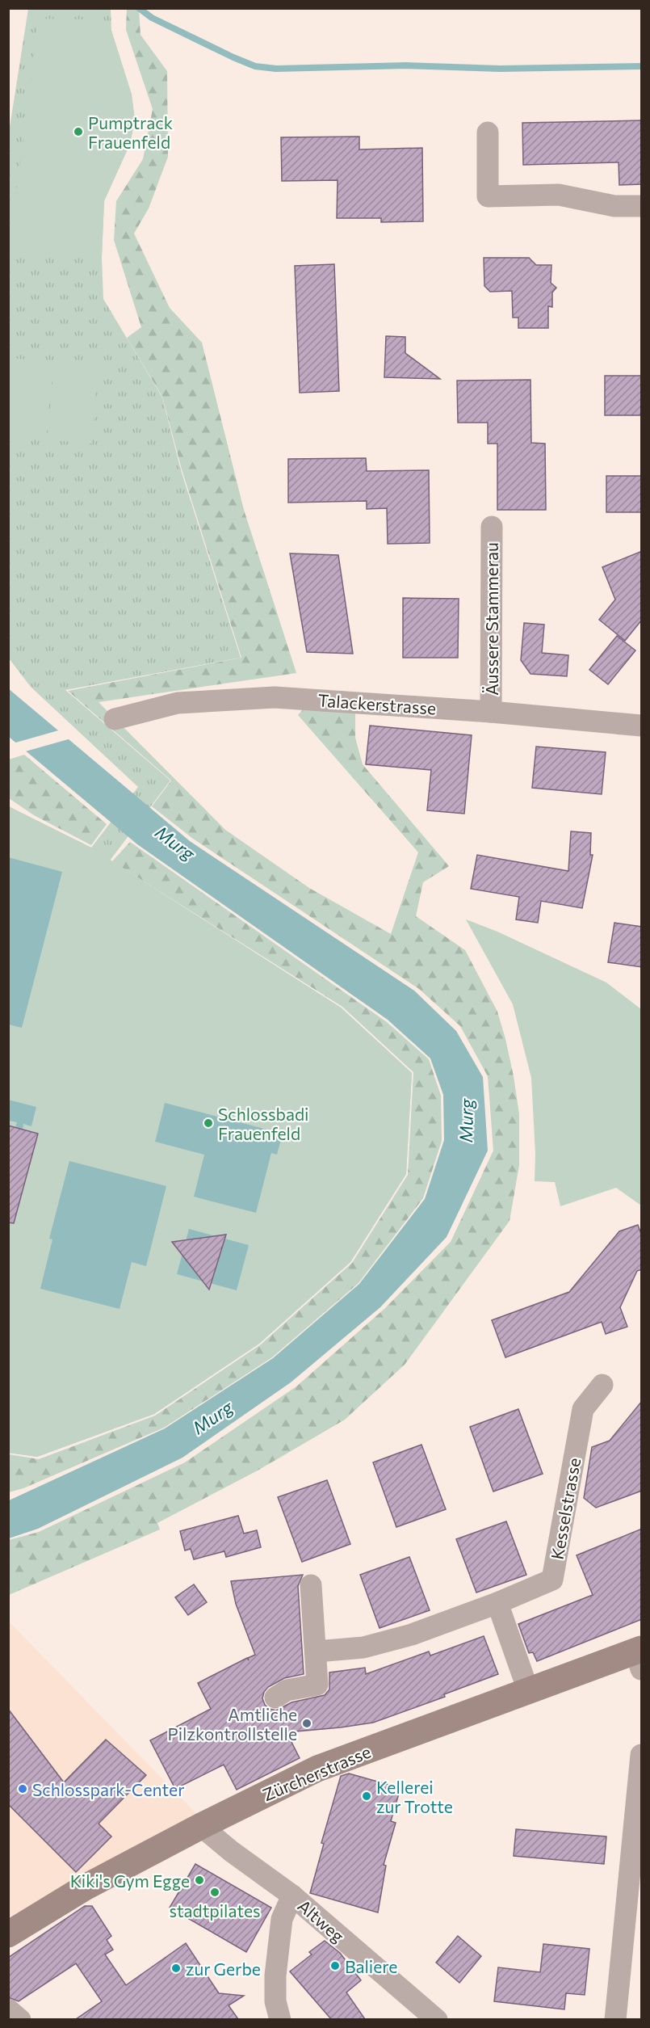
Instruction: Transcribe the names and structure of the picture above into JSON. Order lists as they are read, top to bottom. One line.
{"streets":{"main road":["Zürcherstrasse"],"street":["Äussere Stammerau","Talackerstrasse","Kesselstrasse","Altweg"]},"crossings":[["Äussere Stammerau","Talackerstrasse"],["Zürcherstrasse","Altweg"]],"water":["Murg"],"places":["Pumptrack Frauenfeld","Schlossbadi Frauenfeld","Amtliche Pilzkontrollstelle","Schlosspark-Center","Kellerei zur Trotte","Kiki's Gym Egge","stadtpilates","Baliere","zur Gerbe"]}
